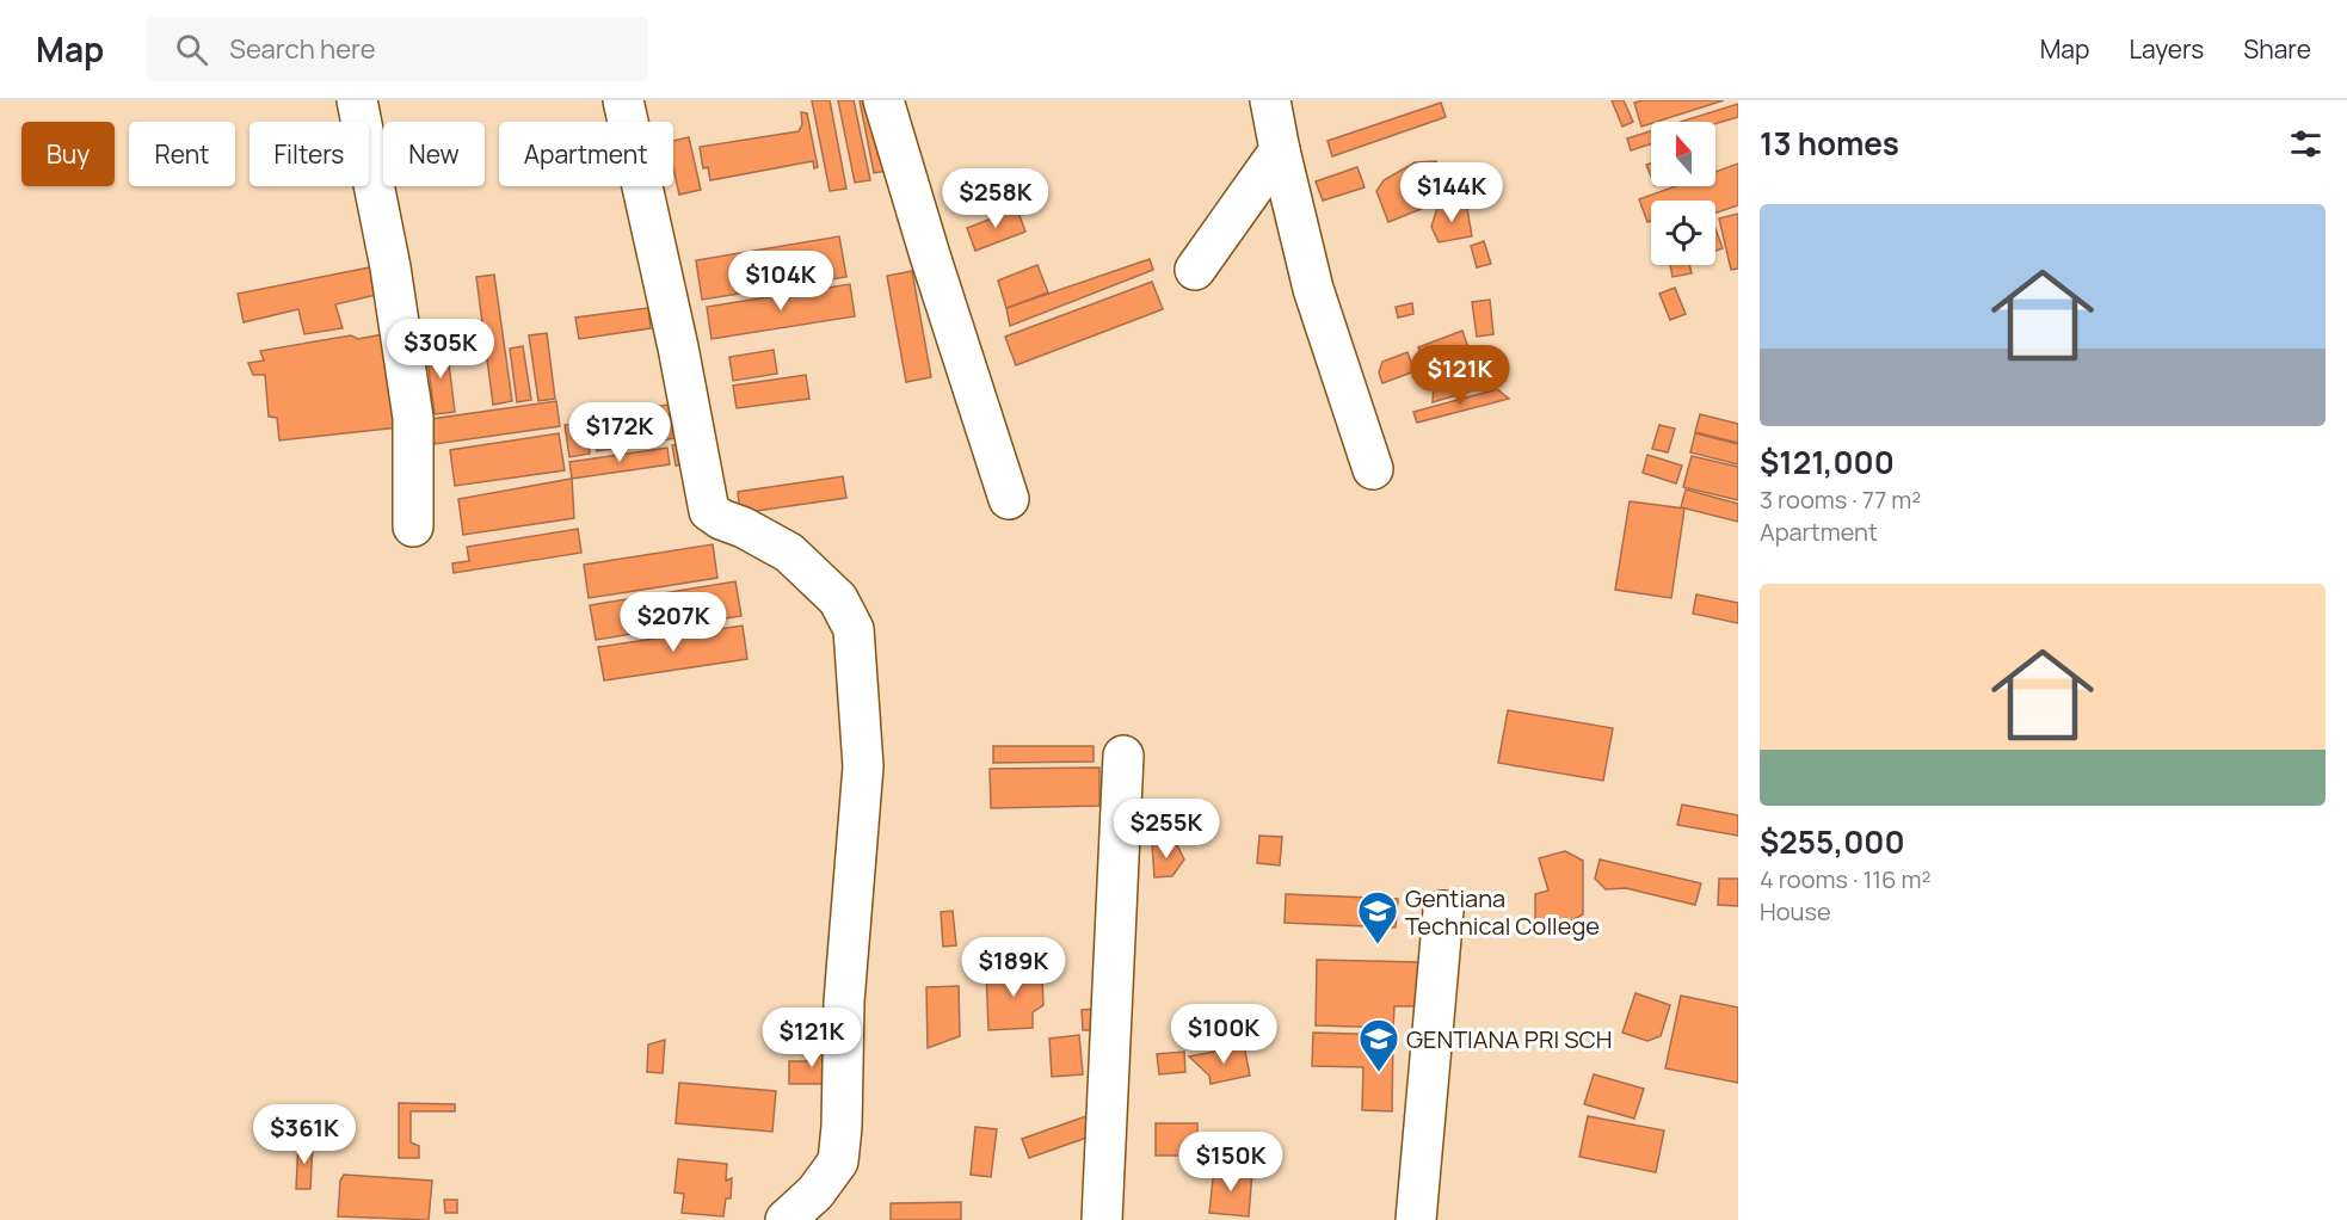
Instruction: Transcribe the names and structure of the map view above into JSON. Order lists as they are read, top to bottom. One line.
{"places":{"school or university":["Gentiana Technical College","GENTIANA PRI SCH"]},"north":"top","page":{"header":"Map","search":"Search here","nav":["Map","Layers","Share"],"heading":"13 homes","chip":["Buy","Rent","Filters","New","Apartment"],"price":["$144K","$258K","$104K","$305K","$121K","$172K","$207K","$255K","$189K","$100K","$121K","$361K","$150K"],"list":[{"name":"$121,000","note":"3 rooms · 77 m² · Apartment"},{"name":"$255,000","note":"4 rooms · 116 m² · House"}]}}
